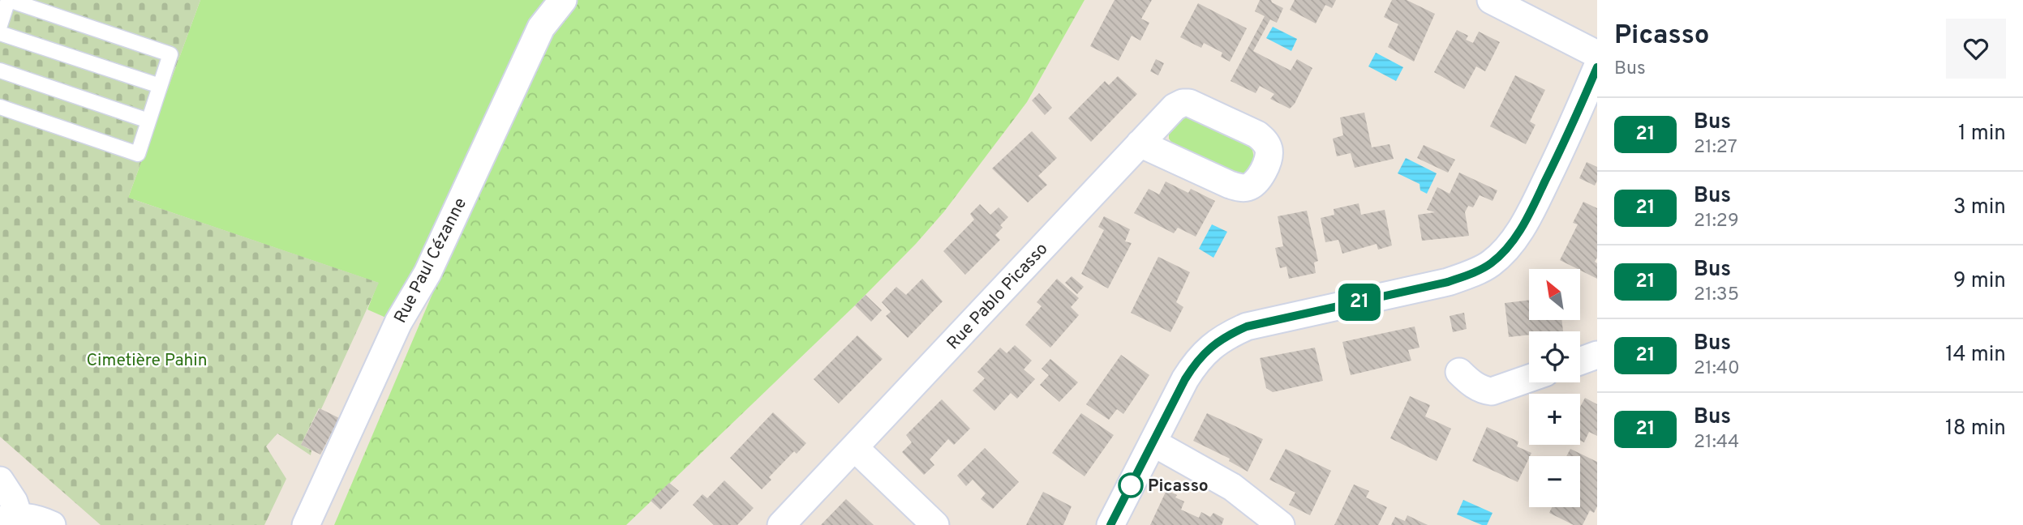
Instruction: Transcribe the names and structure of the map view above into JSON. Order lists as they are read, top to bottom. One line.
{"streets":{"street":["Rue Paul Cézanne","Rue Pablo Picasso"]},"parks":["Cimetière Pahin"],"places":["Picasso"],"lines":["bus line 21"],"north":"top left","page":{"on_map":"21","heading":["Picasso","Bus"],"list":[{"mark":"21","name":"Bus","note":"21:27","value":"1 min"},{"mark":"21","name":"Bus","note":"21:29","value":"3 min"},{"mark":"21","name":"Bus","note":"21:35","value":"9 min"},{"mark":"21","name":"Bus","note":"21:40","value":"14 min"},{"mark":"21","name":"Bus","note":"21:44","value":"18 min"}],"map_buttons":["+","−"]}}
